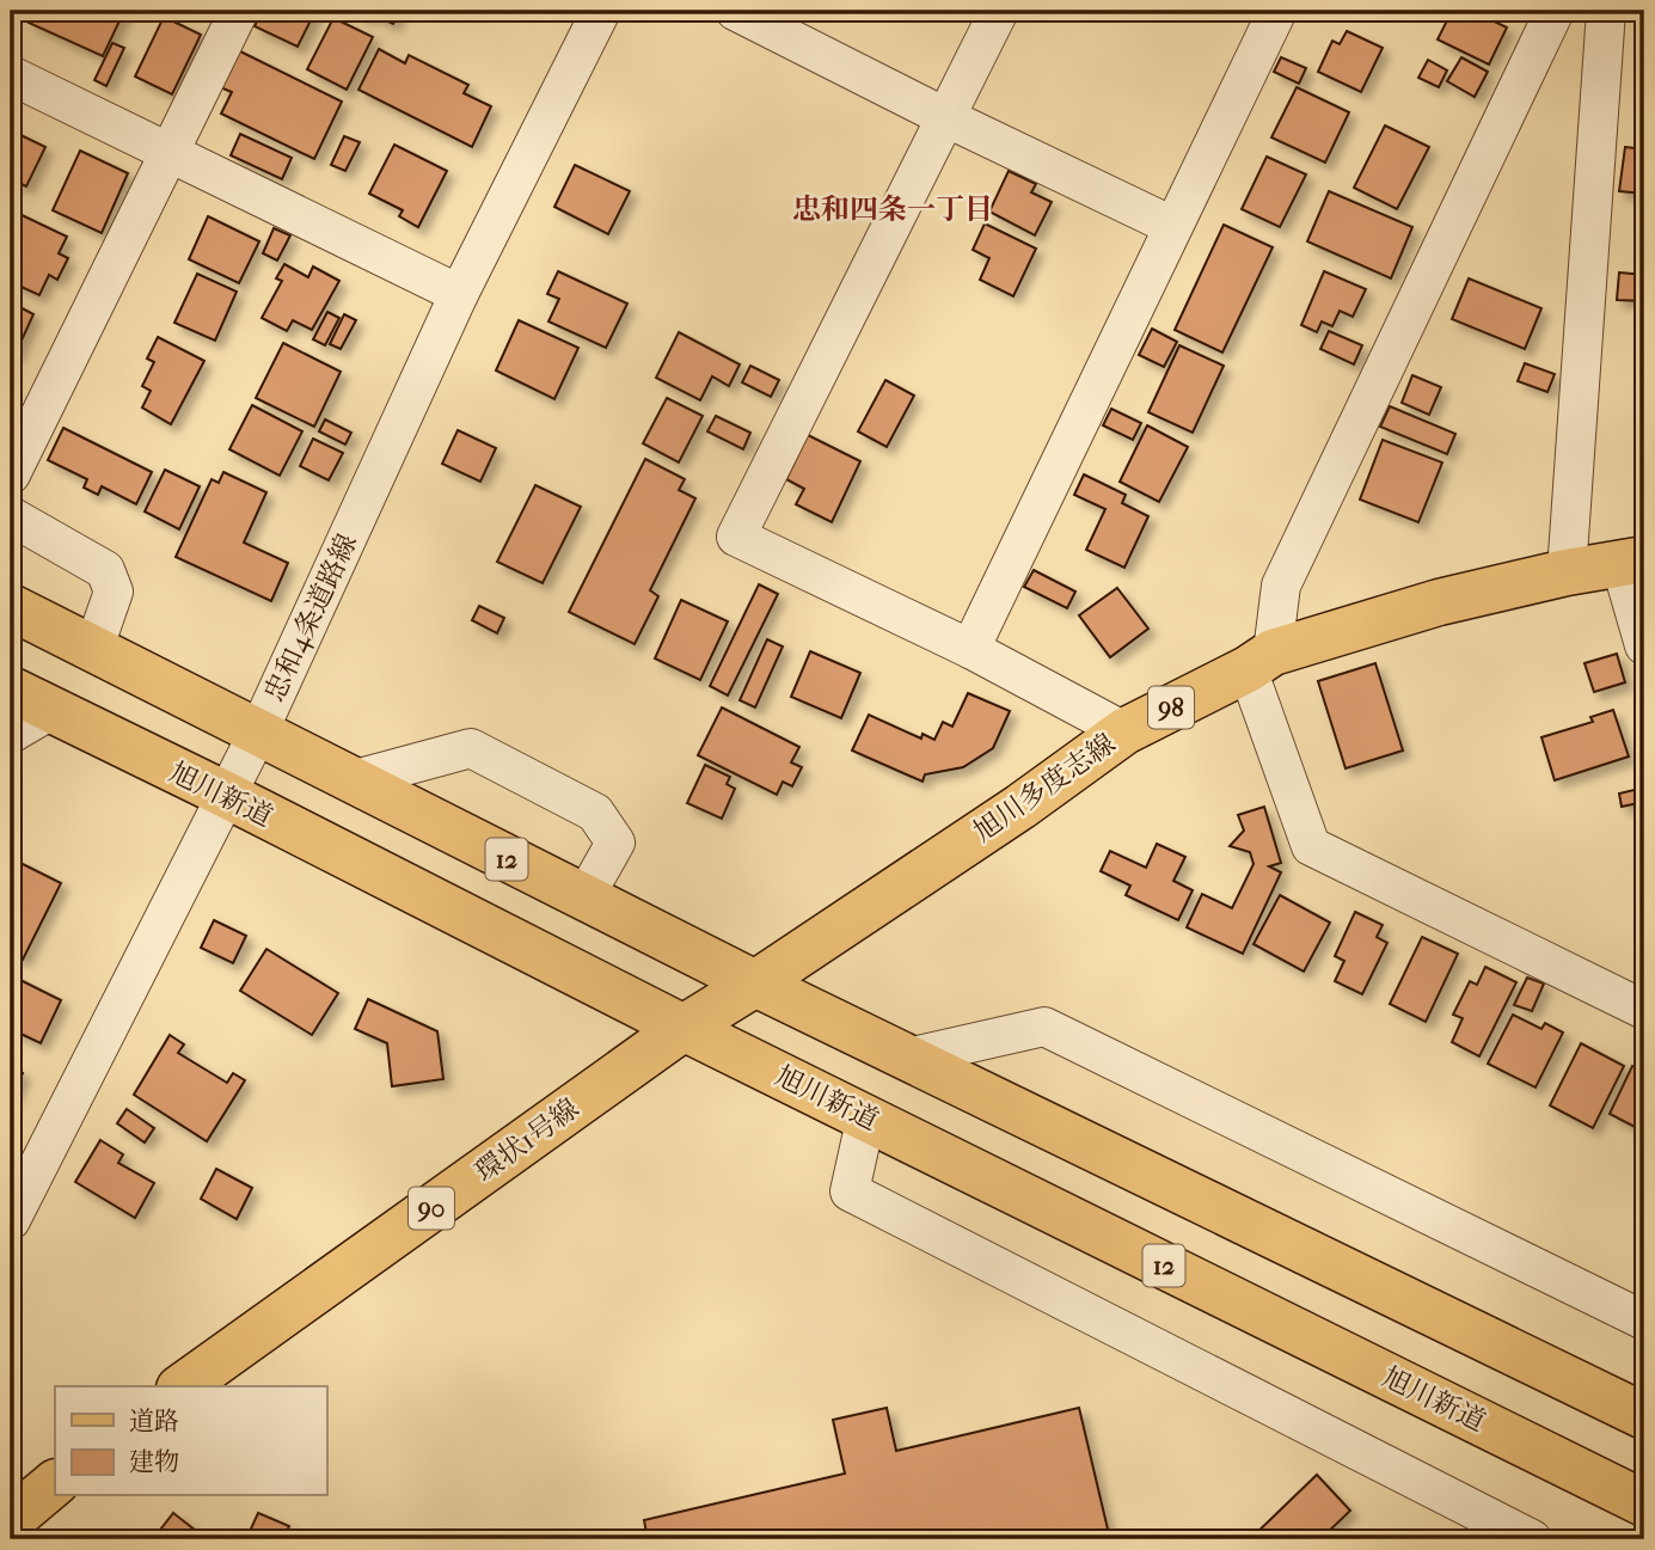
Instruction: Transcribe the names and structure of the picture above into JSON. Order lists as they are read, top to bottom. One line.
{"streets":{"main road":["98","旭川多度志線","旭川新道","12","環状1号線","90"],"street":["忠和4条道路線"]},"crossings":[["忠和4条道路線","旭川新道"],["忠和4条道路線","12"],["旭川多度志線","12"],["旭川多度志線","環状1号線"],["旭川新道","環状1号線"],["12","環状1号線"]],"districts":["忠和四条一丁目"],"legend":["道路","建物"]}
